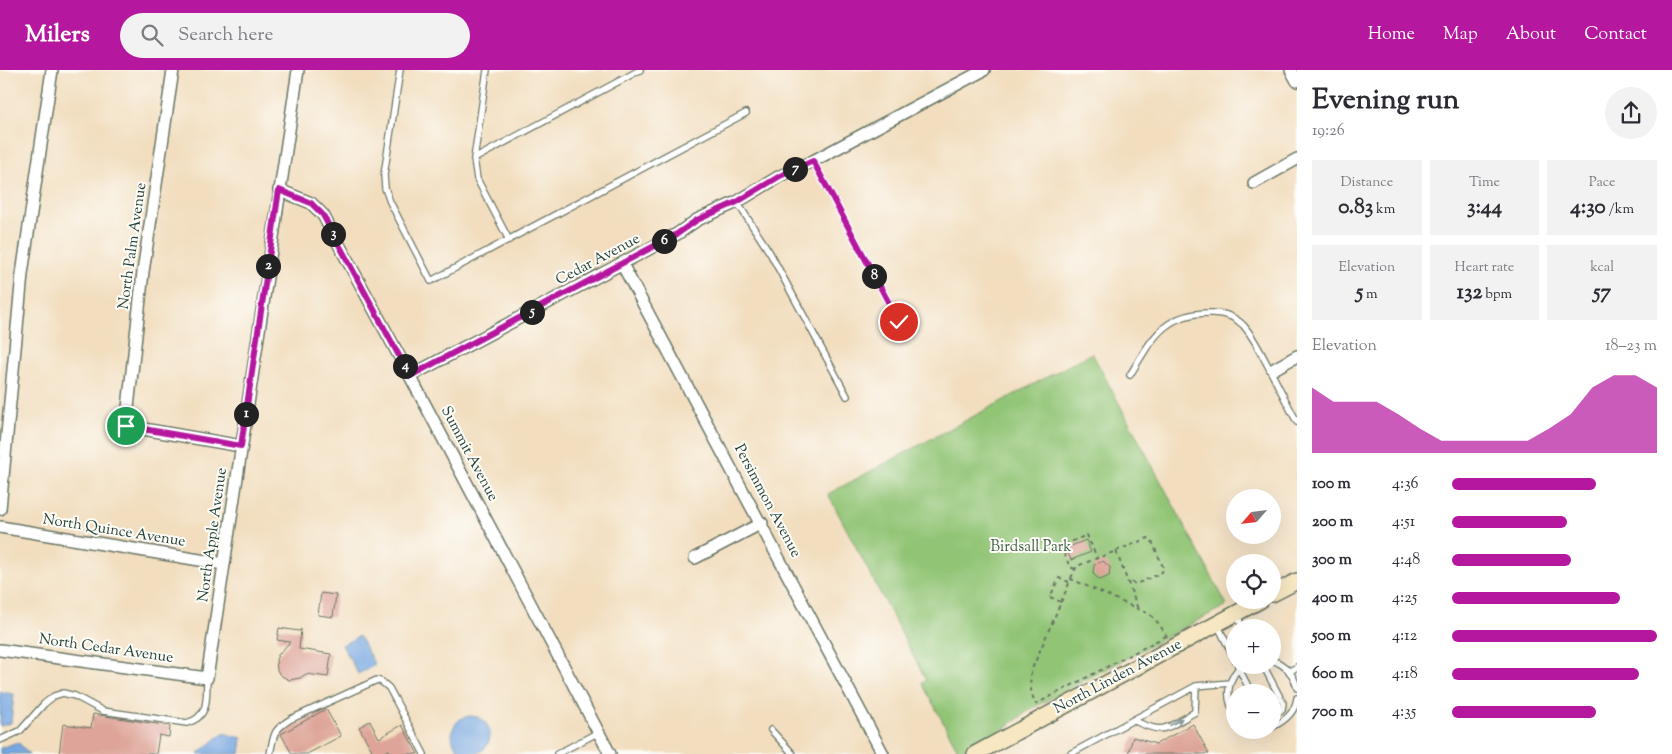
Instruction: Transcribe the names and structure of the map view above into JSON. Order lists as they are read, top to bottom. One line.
{"streets":{"street":["North Palm Avenue","Cedar Avenue","Summit Avenue","Persimmon Avenue","North Quince Avenue","North Apple Avenue","North Cedar Avenue","North Linden Avenue"]},"crossings":[["North Palm Avenue","North Apple Avenue"],["Cedar Avenue","Summit Avenue"],["Cedar Avenue","Persimmon Avenue"],["Summit Avenue","North Apple Avenue"],["North Quince Avenue","North Apple Avenue"],["North Apple Avenue","North Cedar Avenue"]],"parks":["Birdsall Park"],"north":"bottom left","page":{"header":"Milers","search":"Search here","nav":["Home","Map","About","Contact"],"heading":["Evening run","19:26"],"stats":[["Distance","0.83 km"],["Time","3:44"],["Pace","4:30 /km"],["Elevation","5 m"],["Heart rate","132 bpm"],["kcal","57"]],"pins":["7","3","6","2","8","5","4","1"],"chart":["Elevation","18–23 m"],"list":[{"name":"100 m","note":"4:36"},{"name":"200 m","note":"4:51"},{"name":"300 m","note":"4:48"},{"name":"400 m","note":"4:25"},{"name":"500 m","note":"4:12"},{"name":"600 m","note":"4:18"},{"name":"700 m","note":"4:35"}],"map_buttons":["+","−"]}}
